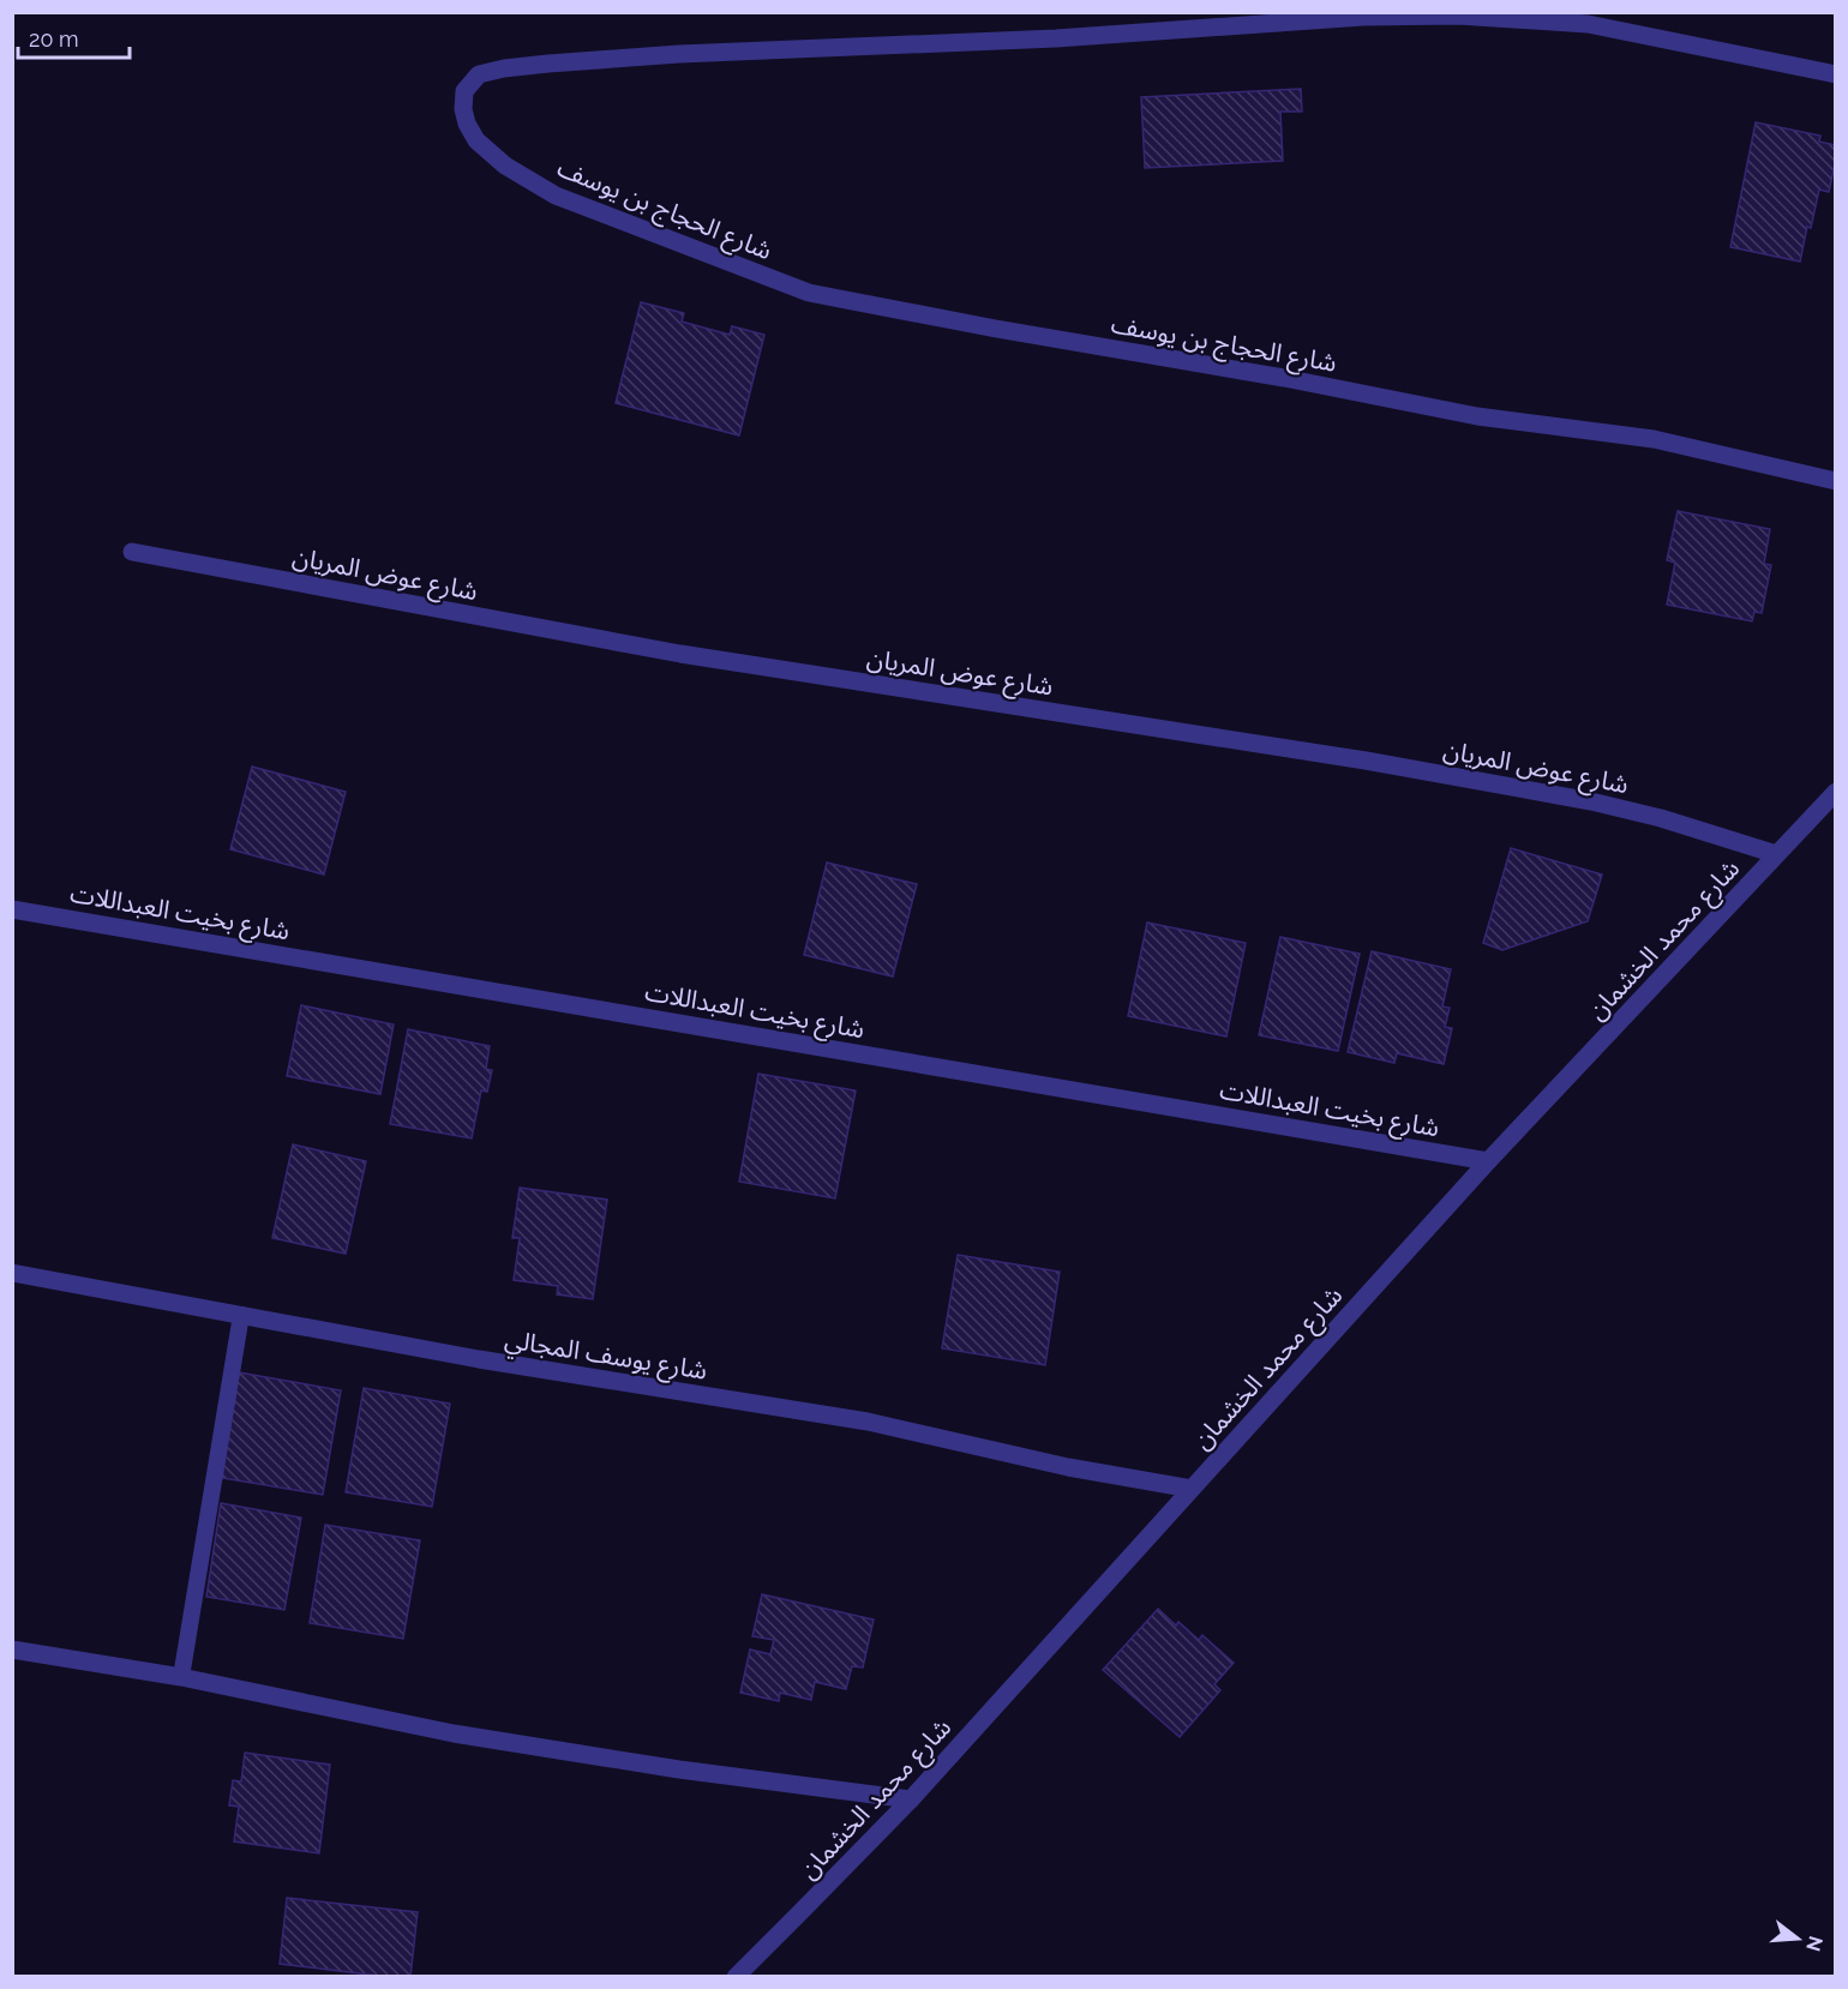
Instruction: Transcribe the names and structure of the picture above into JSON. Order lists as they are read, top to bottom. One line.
{"streets":{"street":["شارع الحجاج بن يوسف","شارع عوض المريان","شارع بخيت العبداللات","شارع محمد الخشمان","شارع يوسف المجالي"]},"crossings":[["شارع عوض المريان","شارع محمد الخشمان"],["شارع بخيت العبداللات","شارع محمد الخشمان"],["شارع محمد الخشمان","شارع يوسف المجالي"]],"scale_bar":"20 m","north":"right"}
